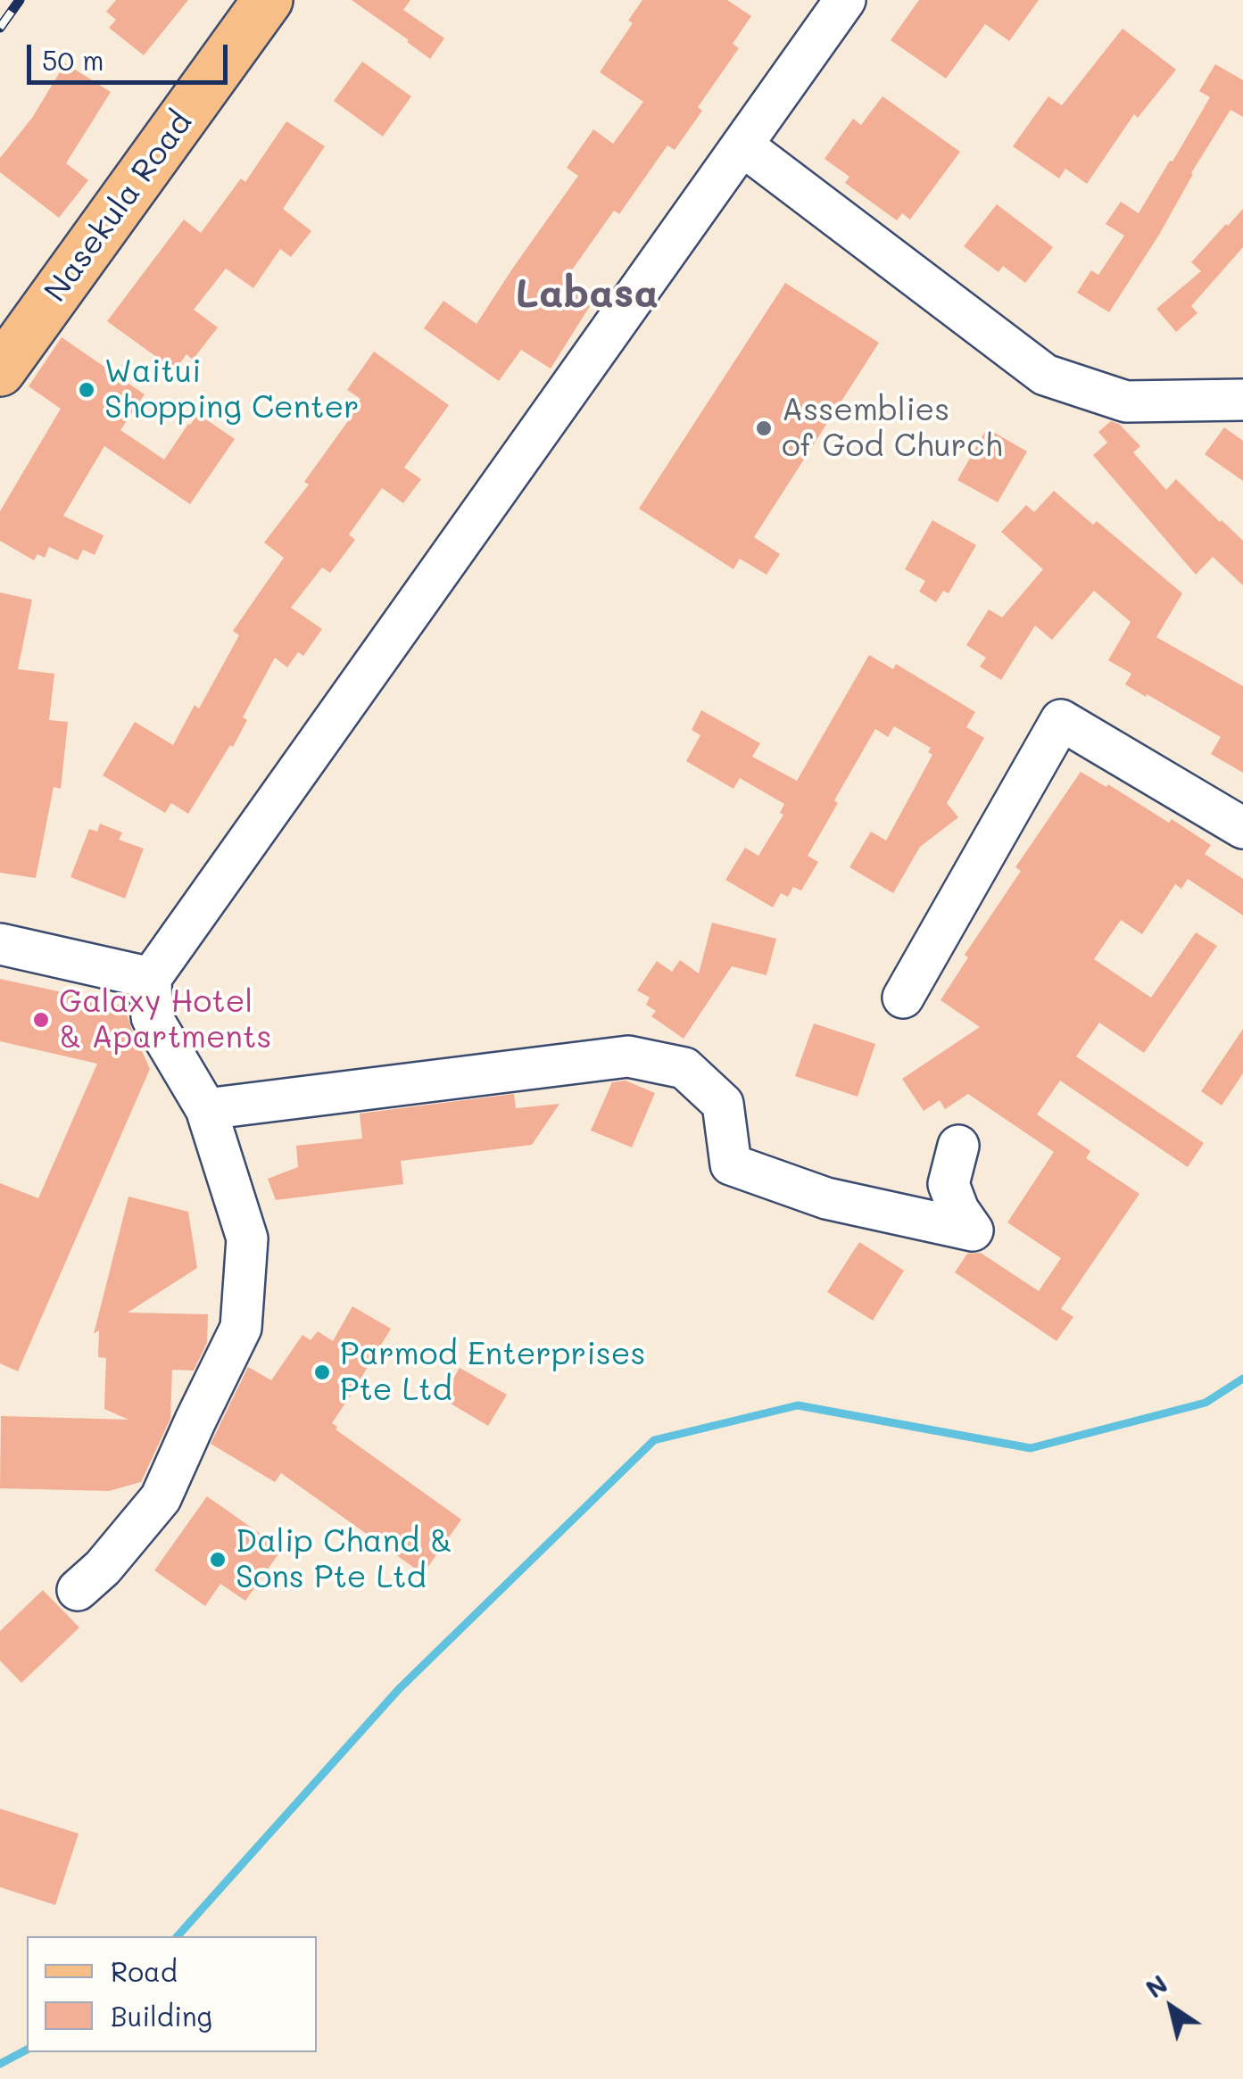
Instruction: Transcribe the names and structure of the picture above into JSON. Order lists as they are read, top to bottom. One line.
{"streets":{"main road":["Nasekula Road"]},"districts":["Labasa"],"places":["Waitui Shopping Center","Assemblies of God Church","Galaxy Hotel & Apartments","Parmod Enterprises Pte Ltd","Dalip Chand & Sons Pte Ltd"],"legend":["Road","Building"],"scale_bar":"50 m","north":"top left"}
